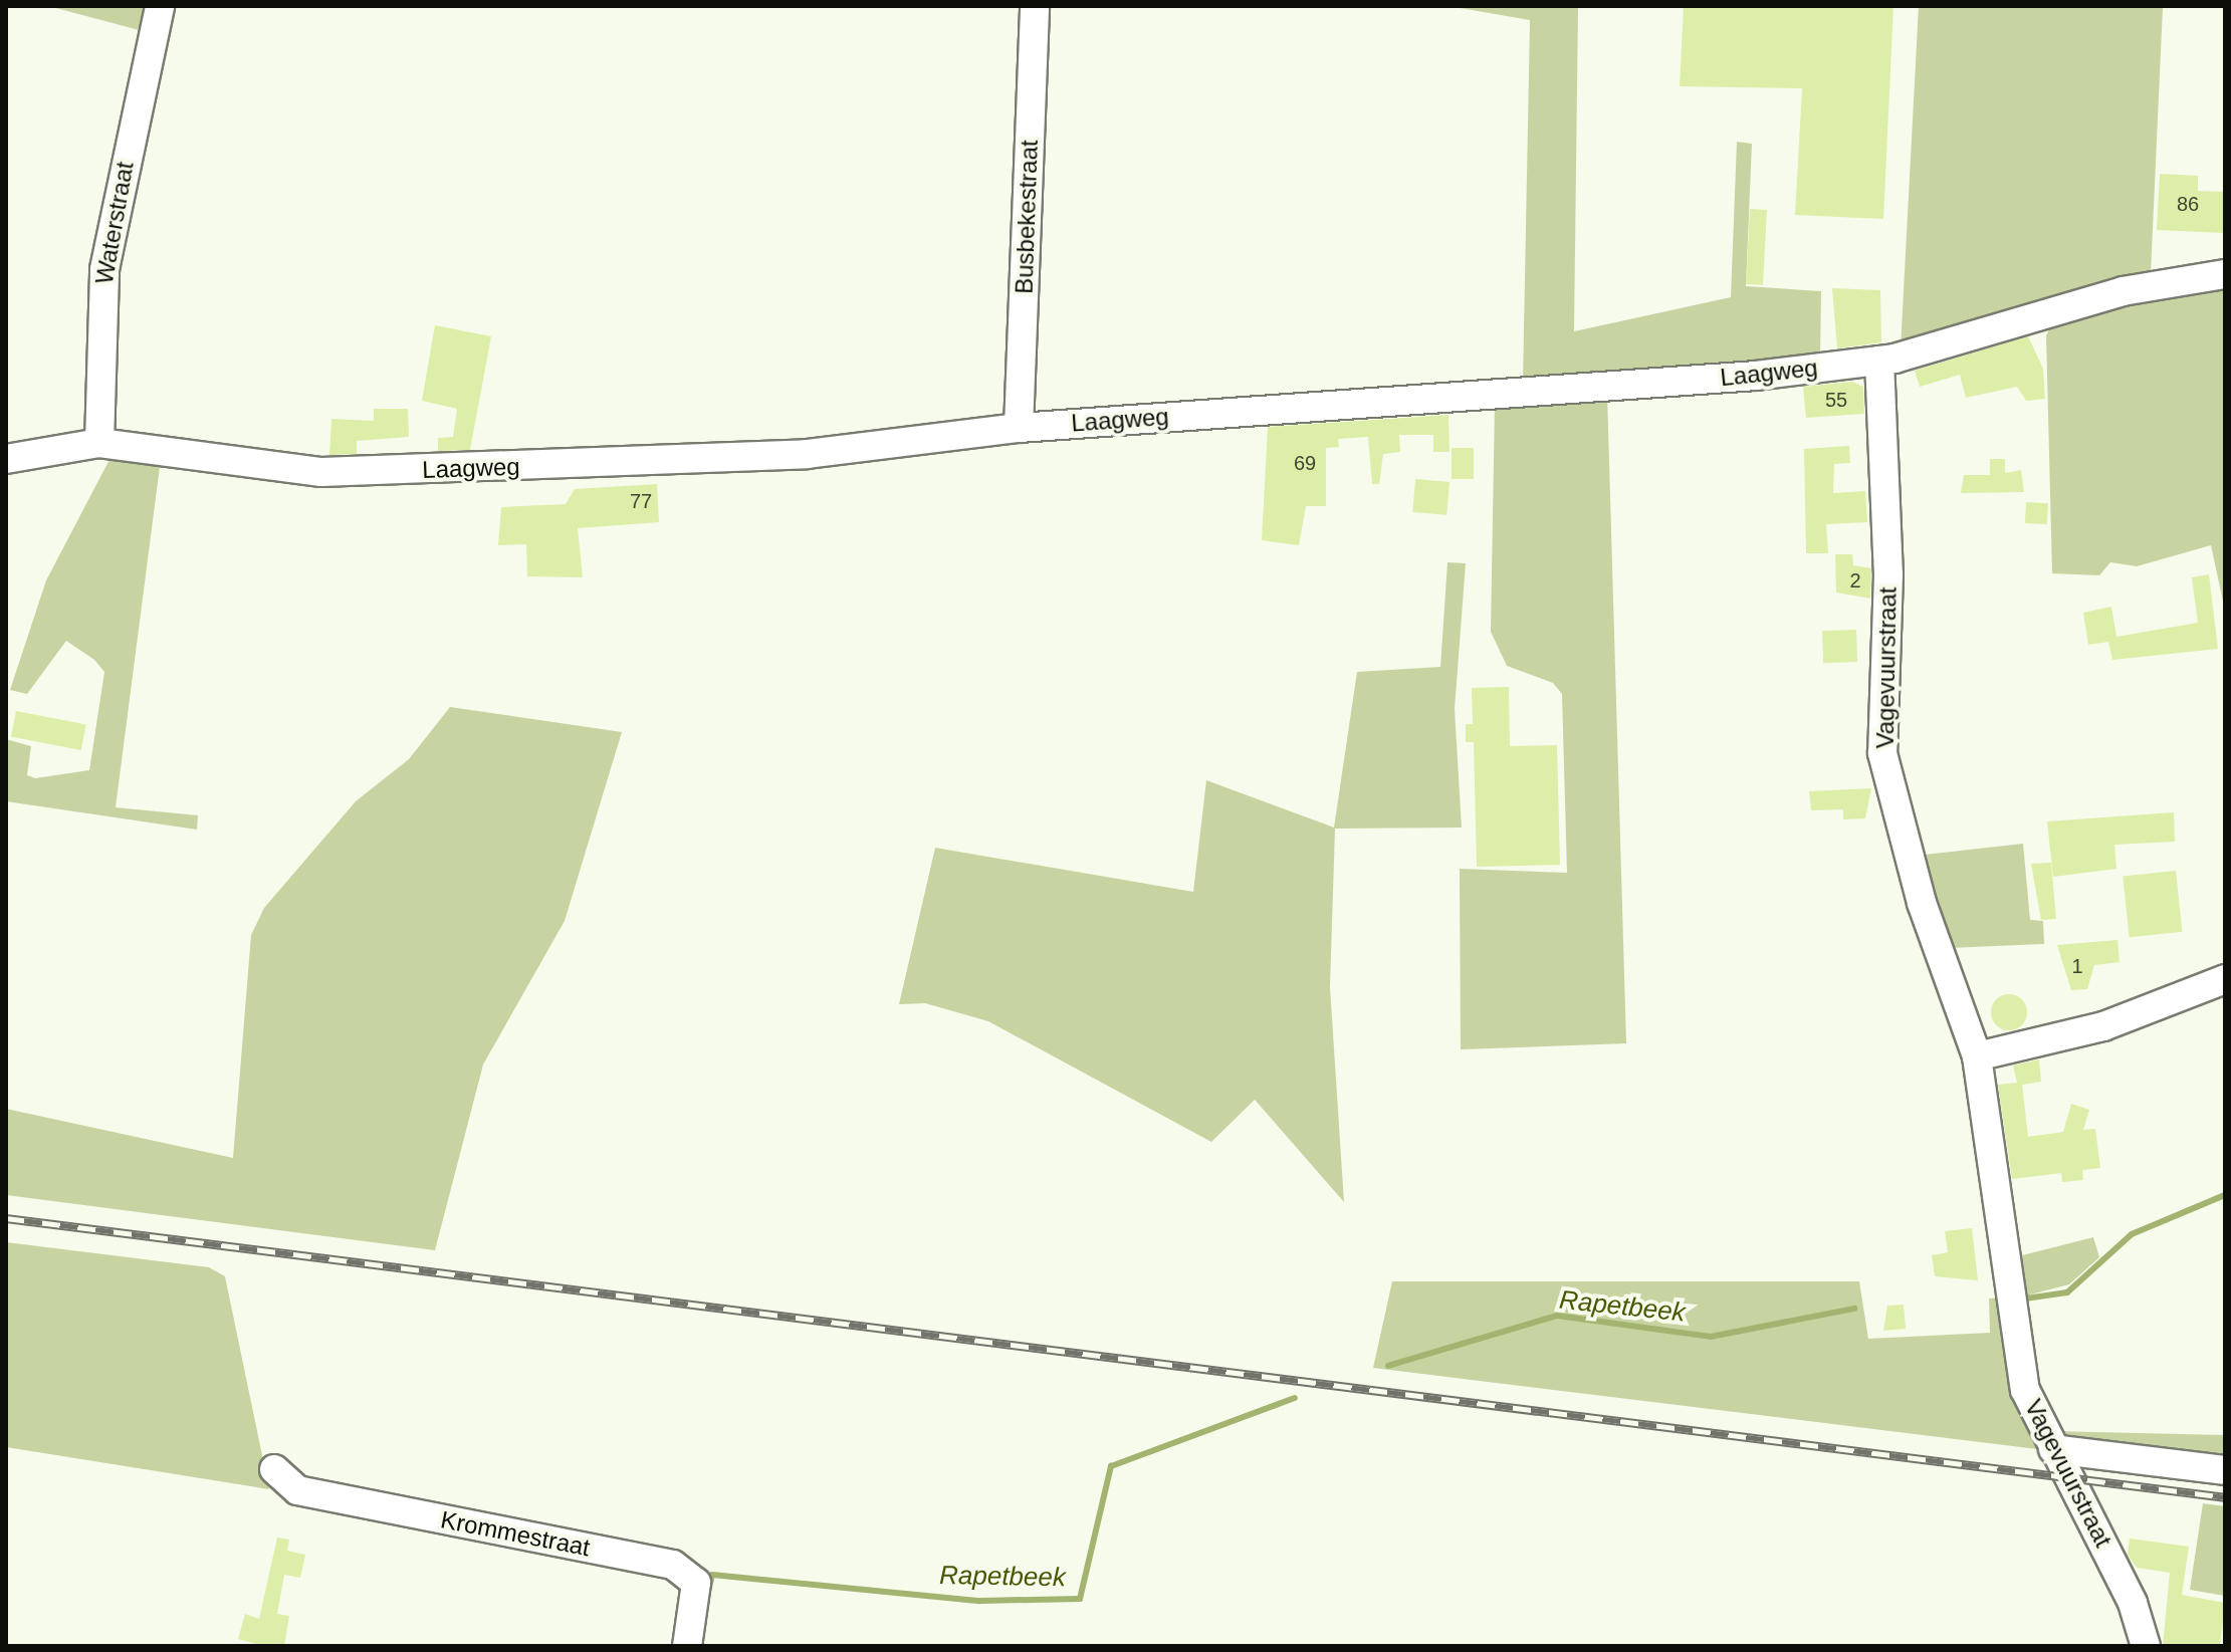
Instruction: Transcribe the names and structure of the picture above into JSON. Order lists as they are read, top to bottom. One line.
{"streets":{"street":["Busbekestraat","Waterstraat","Laagweg","Vagevuurstraat","Krommestraat"]},"crossings":[["Busbekestraat","Laagweg"],["Waterstraat","Laagweg"],["Laagweg","Vagevuurstraat"]],"water":["Rapetbeek"],"house_numbers":["86","55","69","77","2","1"]}
